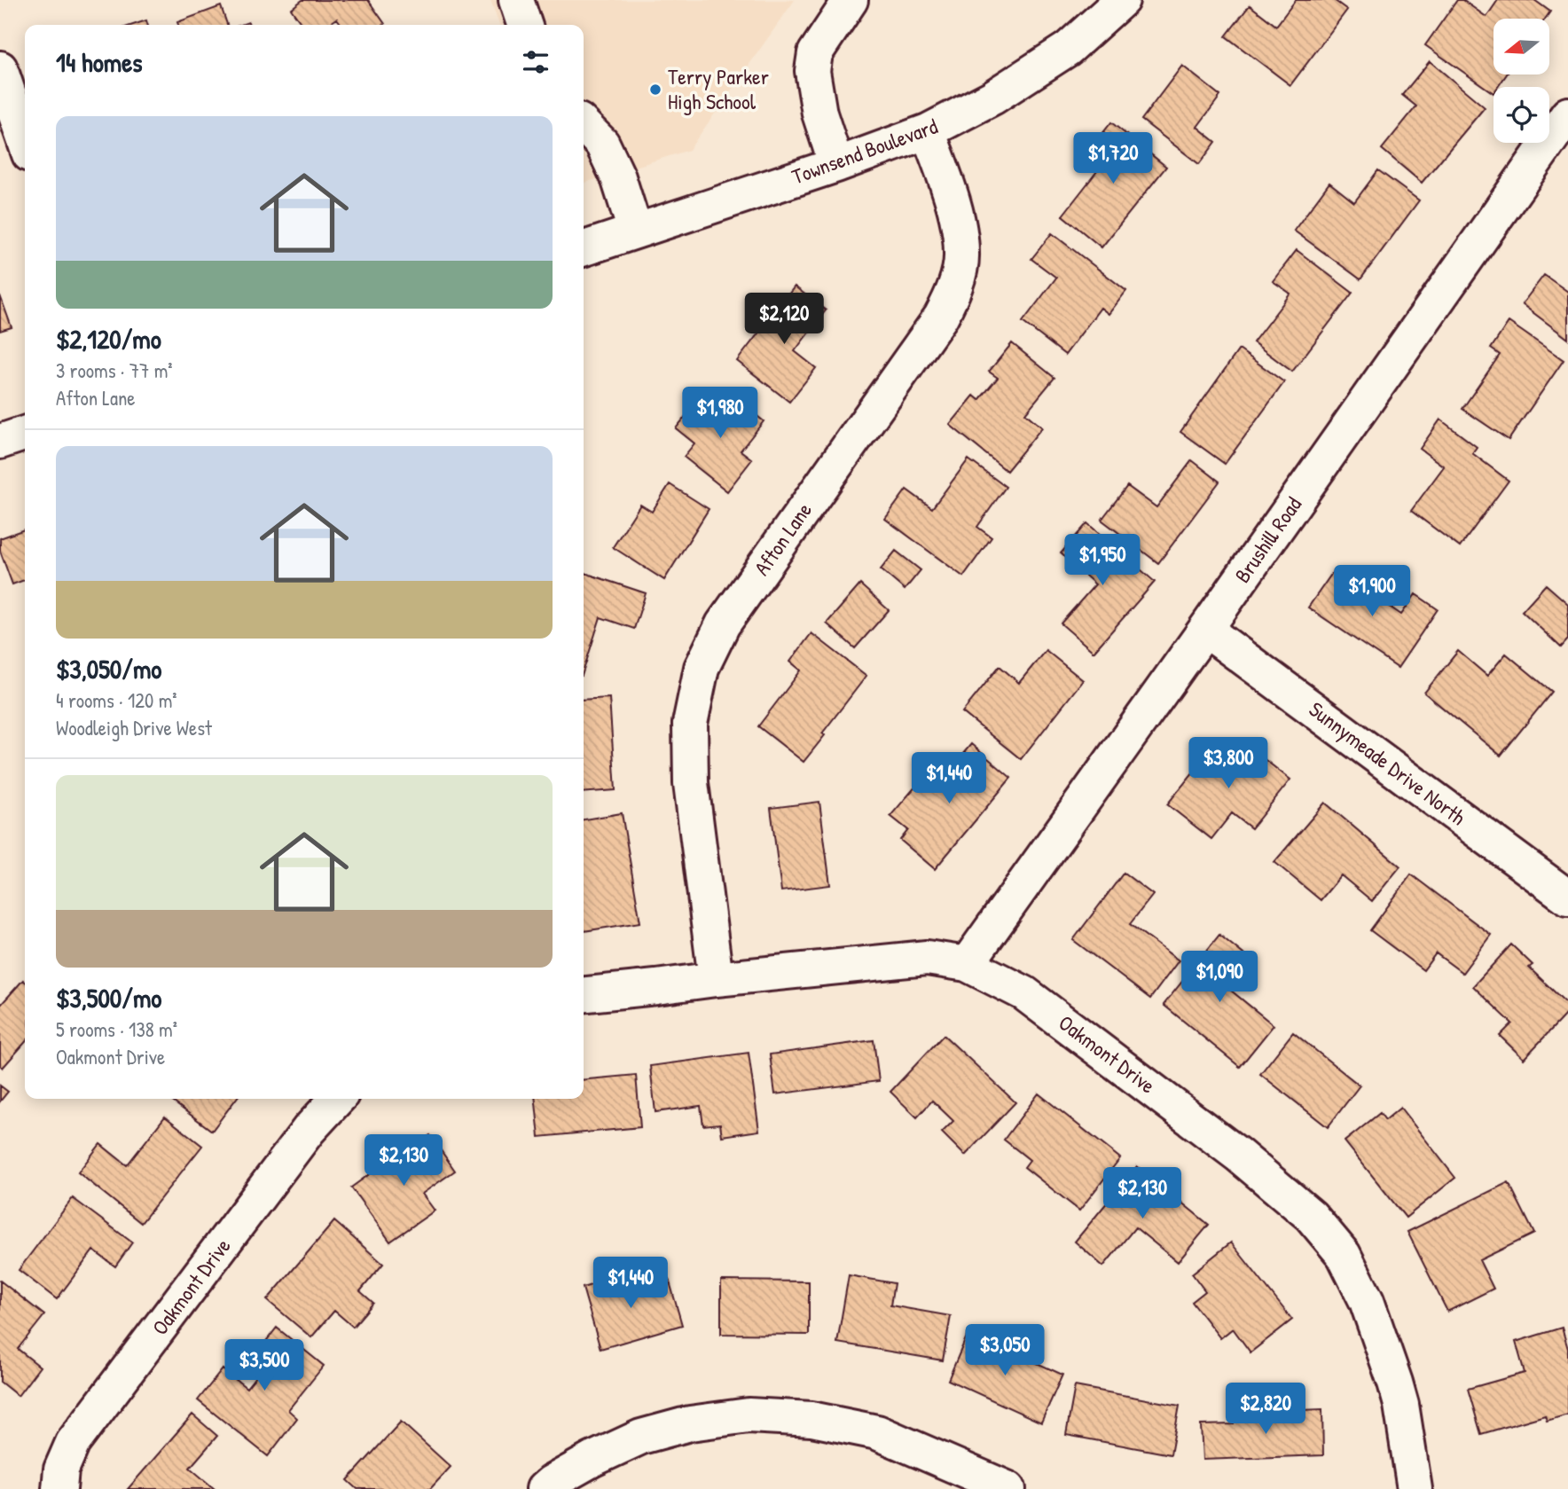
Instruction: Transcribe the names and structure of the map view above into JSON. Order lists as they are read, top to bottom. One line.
{"streets":{"street":["Townsend Boulevard","Afton Lane","Brushill Road","Sunnymeade Drive North","Oakmont Drive"]},"crossings":[["Townsend Boulevard","Afton Lane"],["Afton Lane","Oakmont Drive"],["Brushill Road","Sunnymeade Drive North"],["Brushill Road","Oakmont Drive"]],"places":["Terry Parker High School"],"north":"left","page":{"heading":"14 homes","list":[{"name":"$2,120/mo","note":"3 rooms · 77 m² · Afton Lane"},{"name":"$3,050/mo","note":"4 rooms · 120 m² · Woodleigh Drive West"},{"name":"$3,500/mo","note":"5 rooms · 138 m² · Oakmont Drive"}],"price":["$1,720","$2,120","$1,980","$1,950","$1,900","$3,800","$1,440","$1,090","$2,130","$2,130","$1,440","$3,050","$3,500","$2,820"]}}
